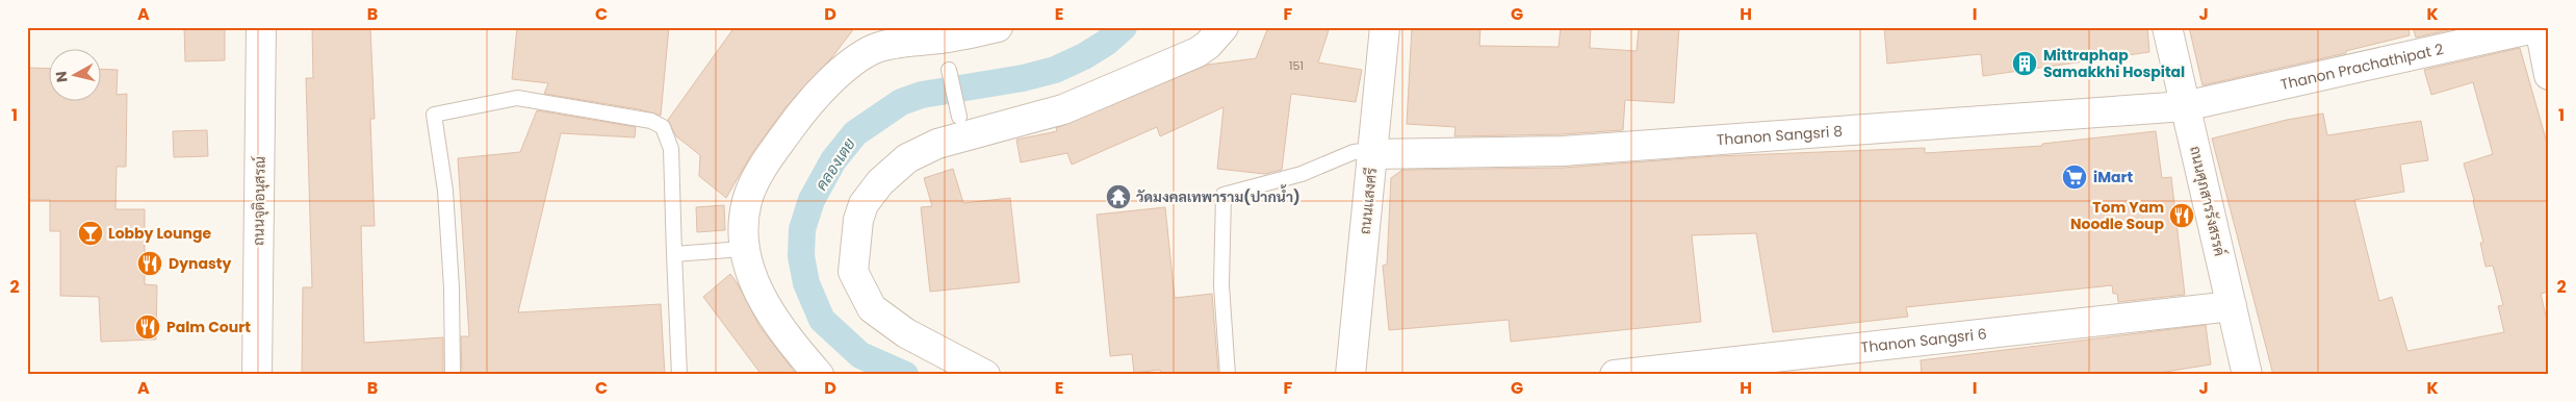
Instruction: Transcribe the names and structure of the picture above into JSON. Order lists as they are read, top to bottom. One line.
{"streets":{"street":["Thanon Prachathipat 2","Thanon Sangsri 8","ถนนจุติอนุสรณ์","ถนนเเสงศรี","ถนนศุภสารรังสรรค์","Thanon Sangsri 6"]},"crossings":[["Thanon Prachathipat 2","Thanon Sangsri 8"],["Thanon Prachathipat 2","ถนนศุภสารรังสรรค์"],["Thanon Sangsri 8","ถนนเเสงศรี"],["Thanon Sangsri 8","ถนนศุภสารรังสรรค์"],["ถนนศุภสารรังสรรค์","Thanon Sangsri 6"]],"water":["คลองเตย"],"places":{"building":["Mittraphap Samakkhi Hospital"],"supermarket":["iMart"],"temple":["วัดมงคลเทพาราม(ปากน้ำ)"],"restaurant":["Tom Yam Noodle Soup","Dynasty","Palm Court"],"bar":["Lobby Lounge"]},"house_numbers":["151"],"north":"left","grid":{"columns":["A","B","C","D","E","F","G","H","I","J","K"],"rows":["1","2"]}}
